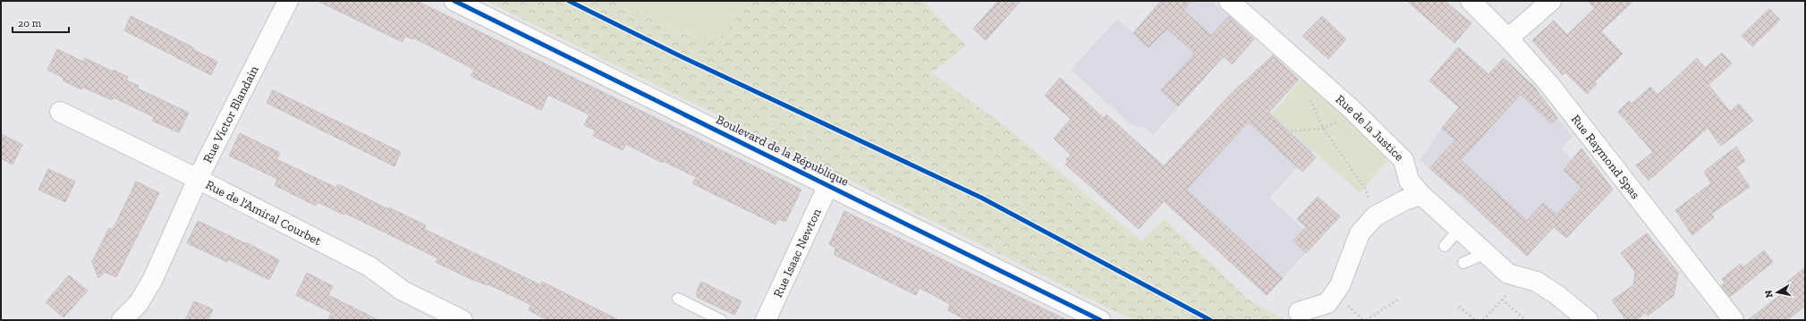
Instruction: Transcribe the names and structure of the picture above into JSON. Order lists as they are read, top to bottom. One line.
{"streets":{"street":["Rue Victor Blandain","Rue de la Justice","Boulevard de la République","Rue Raymond Spas","Rue de l'Amiral Courbet","Rue Isaac Newton"]},"crossings":[["Rue Victor Blandain","Rue de l'Amiral Courbet"],["Boulevard de la République","Rue Isaac Newton"]],"scale_bar":"20 m","north":"left"}
